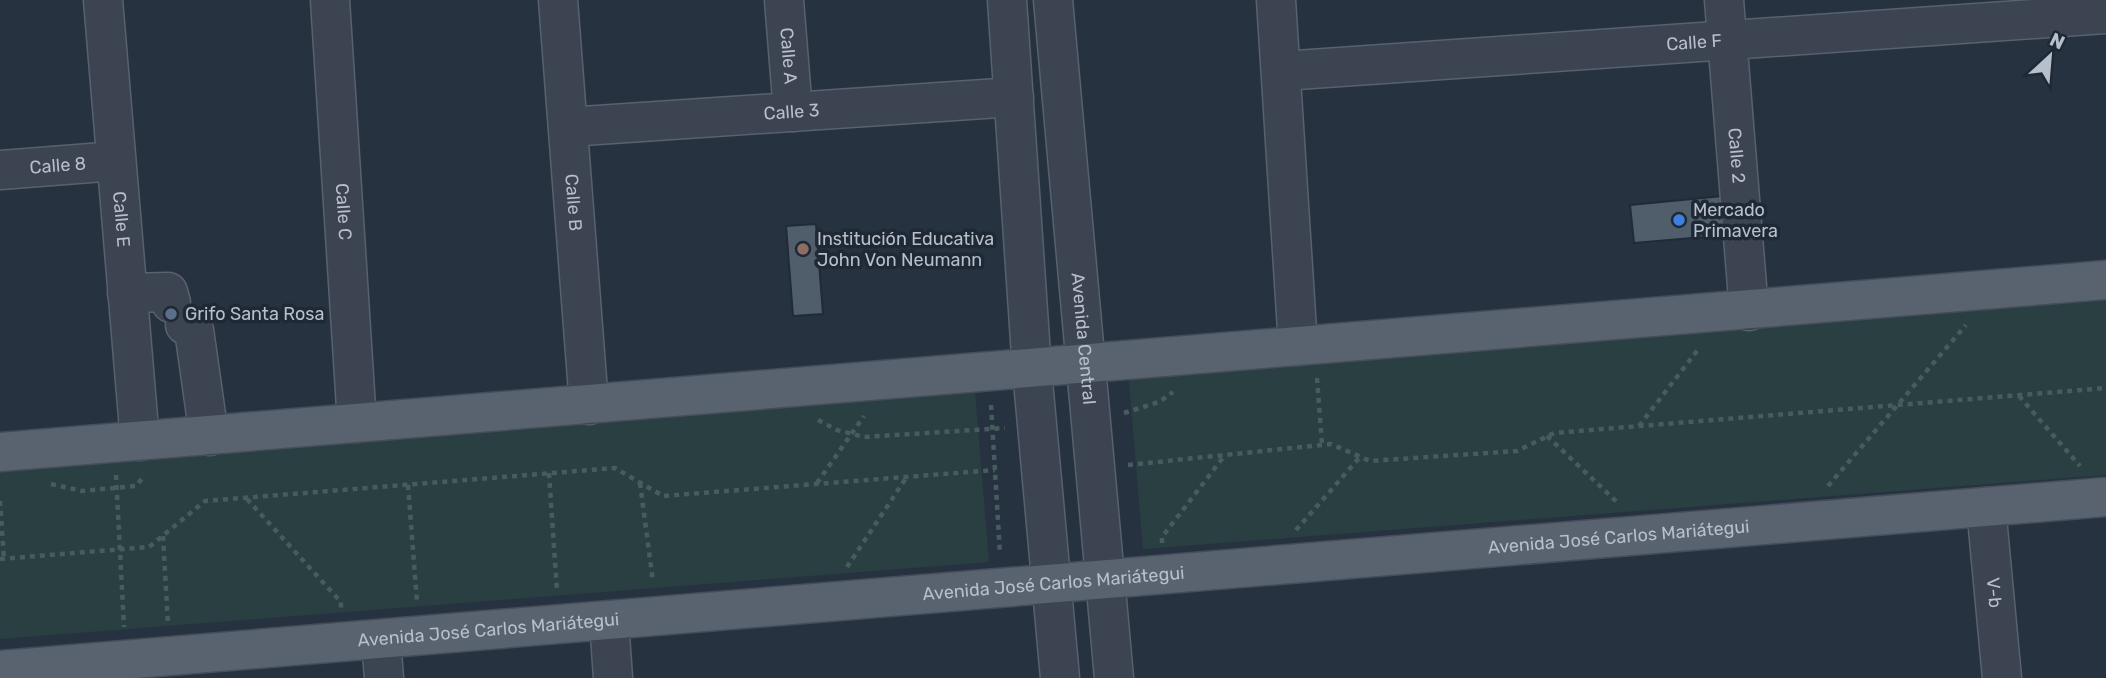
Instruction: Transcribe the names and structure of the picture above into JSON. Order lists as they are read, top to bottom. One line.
{"streets":{"main road":["Avenida José Carlos Mariátegui"],"street":["Calle F","Calle A","Calle 3","Calle 2","Calle 8","Calle B","Calle C","Calle E","Avenida Central","V-b"]},"crossings":[["Calle F","Calle 2"],["Calle A","Calle 3"],["Calle 3","Calle B"],["Calle 8","Calle E"],["Avenida Central","Avenida José Carlos Mariátegui"],["Avenida José Carlos Mariátegui","V-b"]],"places":["Mercado Primavera","Institución Educativa John Von Neumann","Grifo Santa Rosa"],"north":"top right"}
